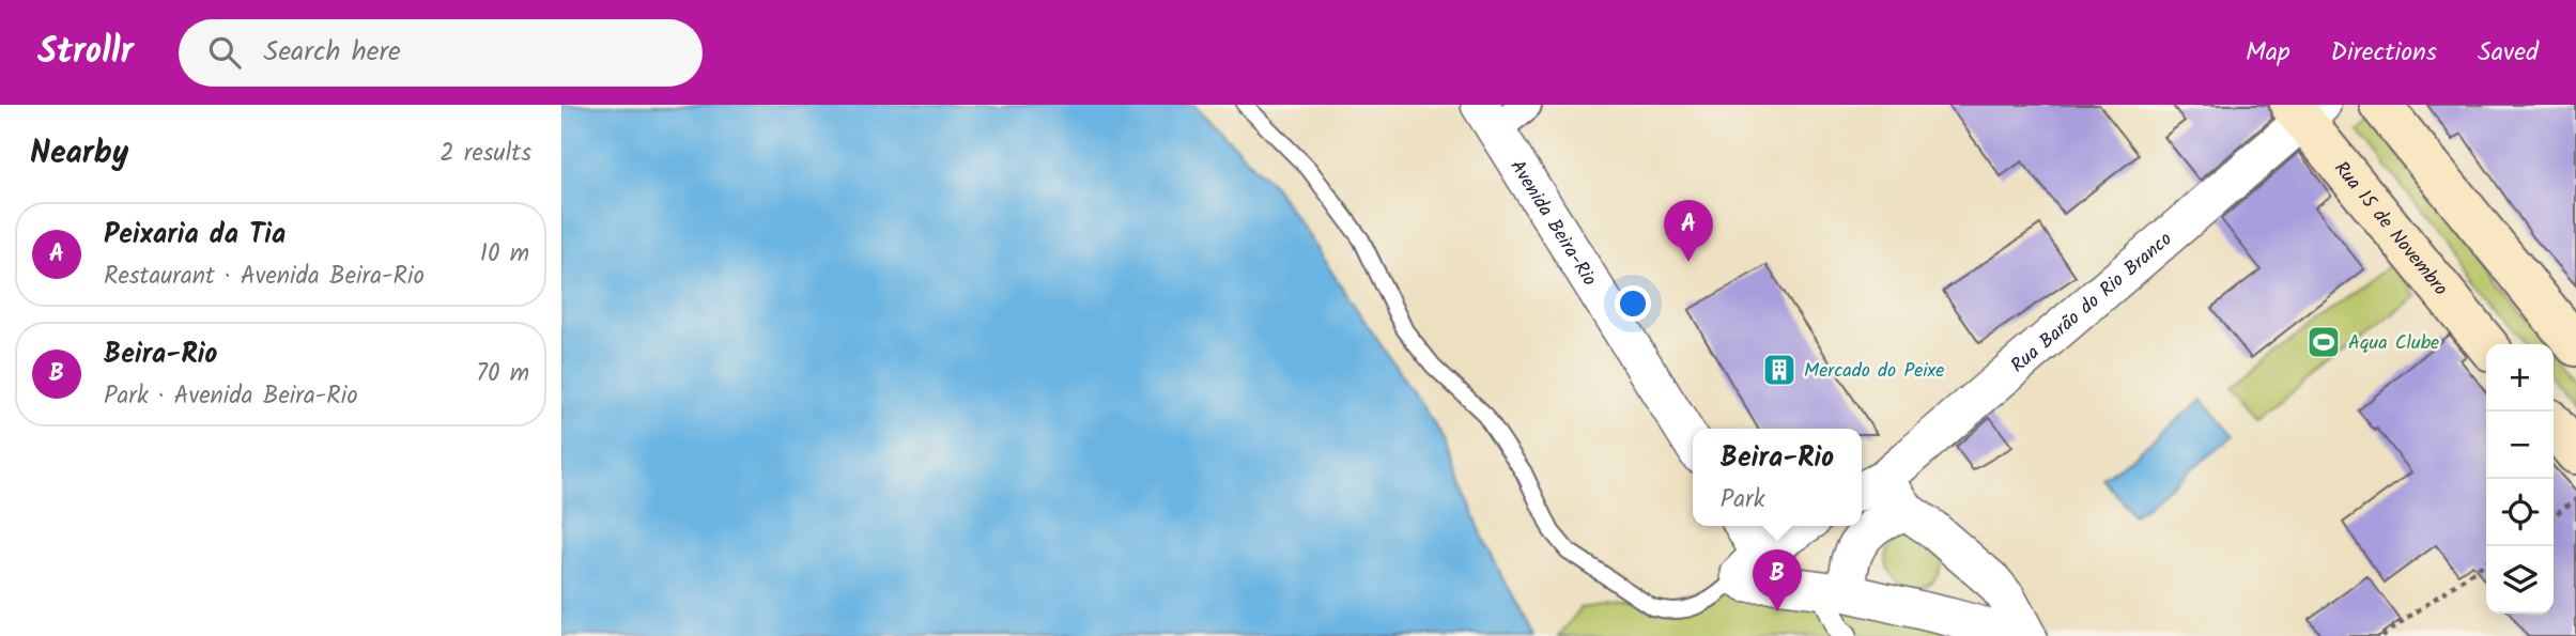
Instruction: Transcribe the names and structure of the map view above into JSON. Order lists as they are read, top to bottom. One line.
{"streets":{"main road":["Rua 15 de Novembro"],"street":["Avenida Beira-Rio","Rua Barão do Rio Branco"]},"crossings":[["Rua 15 de Novembro","Rua Barão do Rio Branco"]],"places":{"sports":["Aqua Clube"],"building":["Mercado do Peixe"]},"page":{"header":"Strollr","search":"Search here","nav":["Map","Directions","Saved"],"heading":["Nearby","2 results"],"pins":["A","B"],"list":[{"mark":"A","name":"Peixaria da Tia","note":"Restaurant · Avenida Beira-Rio","value":"10 m"},{"mark":"B","name":"Beira-Rio","note":"Park · Avenida Beira-Rio","value":"70 m"}],"map_buttons":["+","−"],"popup":["Beira-Rio","Park"]}}
